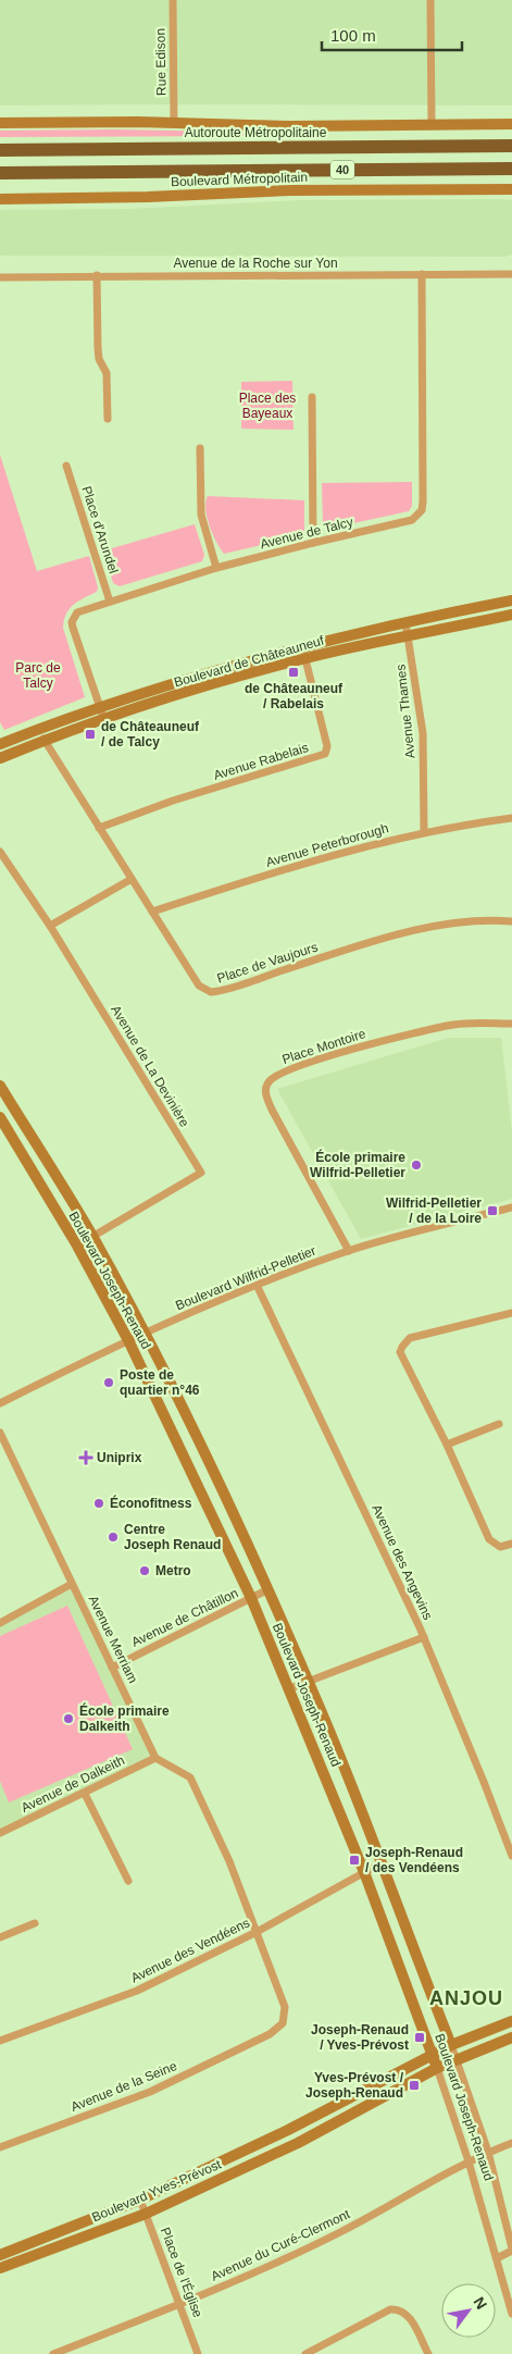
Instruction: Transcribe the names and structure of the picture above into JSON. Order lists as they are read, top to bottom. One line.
{"streets":{"highway":["Autoroute Métropolitaine","40"],"street":["Rue Edison","Boulevard Métropolitain","Avenue de la Roche sur Yon","Place d'Arundel","Avenue de Talcy","Boulevard de Châteauneuf","Avenue Thames","Avenue Rabelais","Avenue Peterborough","Place de Vaujours","Place Montoire","Avenue de La Devinière","Boulevard Wilfrid-Pelletier","Boulevard Joseph-Renaud","Avenue des Angevins","Avenue de Châtillon","Avenue Merriam","Avenue de Dalkeith","Avenue des Vendéens","Avenue de la Seine","Boulevard Yves-Prévost","Avenue du Curé-Clermont","Place de l'Église"]},"crossings":[["Avenue de la Roche sur Yon","Avenue de Talcy"],["Place d'Arundel","Avenue de Talcy"],["Avenue de Talcy","Boulevard de Châteauneuf"],["Boulevard de Châteauneuf","Avenue Thames"],["Boulevard de Châteauneuf","Avenue Rabelais"],["Boulevard de Châteauneuf","Place de Vaujours"],["Avenue Thames","Avenue Peterborough"],["Avenue Rabelais","Place de Vaujours"],["Avenue Peterborough","Place de Vaujours"],["Place Montoire","Boulevard Wilfrid-Pelletier"],["Avenue de La Devinière","Boulevard Joseph-Renaud"],["Boulevard Wilfrid-Pelletier","Boulevard Joseph-Renaud"],["Boulevard Wilfrid-Pelletier","Avenue des Angevins"],["Boulevard Joseph-Renaud","Avenue de Châtillon"],["Boulevard Joseph-Renaud","Avenue des Vendéens"],["Boulevard Joseph-Renaud","Boulevard Yves-Prévost"],["Boulevard Joseph-Renaud","Avenue du Curé-Clermont"],["Avenue de Châtillon","Avenue Merriam"],["Avenue Merriam","Avenue de Dalkeith"],["Avenue des Vendéens","Avenue de la Seine"],["Boulevard Yves-Prévost","Place de l'Église"],["Avenue du Curé-Clermont","Place de l'Église"]],"districts":["ANJOU"],"parks":["Place des Bayeaux","Parc de Talcy"],"places":{"transit":["de Châteauneuf / Rabelais","de Châteauneuf / de Talcy","Wilfrid-Pelletier / de la Loire","Joseph-Renaud / des Vendéens","Joseph-Renaud / Yves-Prévost","Yves-Prévost / Joseph-Renaud"],"other":["École primaire Wilfrid-Pelletier","Poste de quartier n°46","Éconofitness","Centre Joseph Renaud","Metro","École primaire Dalkeith"],"health":["Uniprix"]},"scale_bar":"100 m","north":"top right"}
